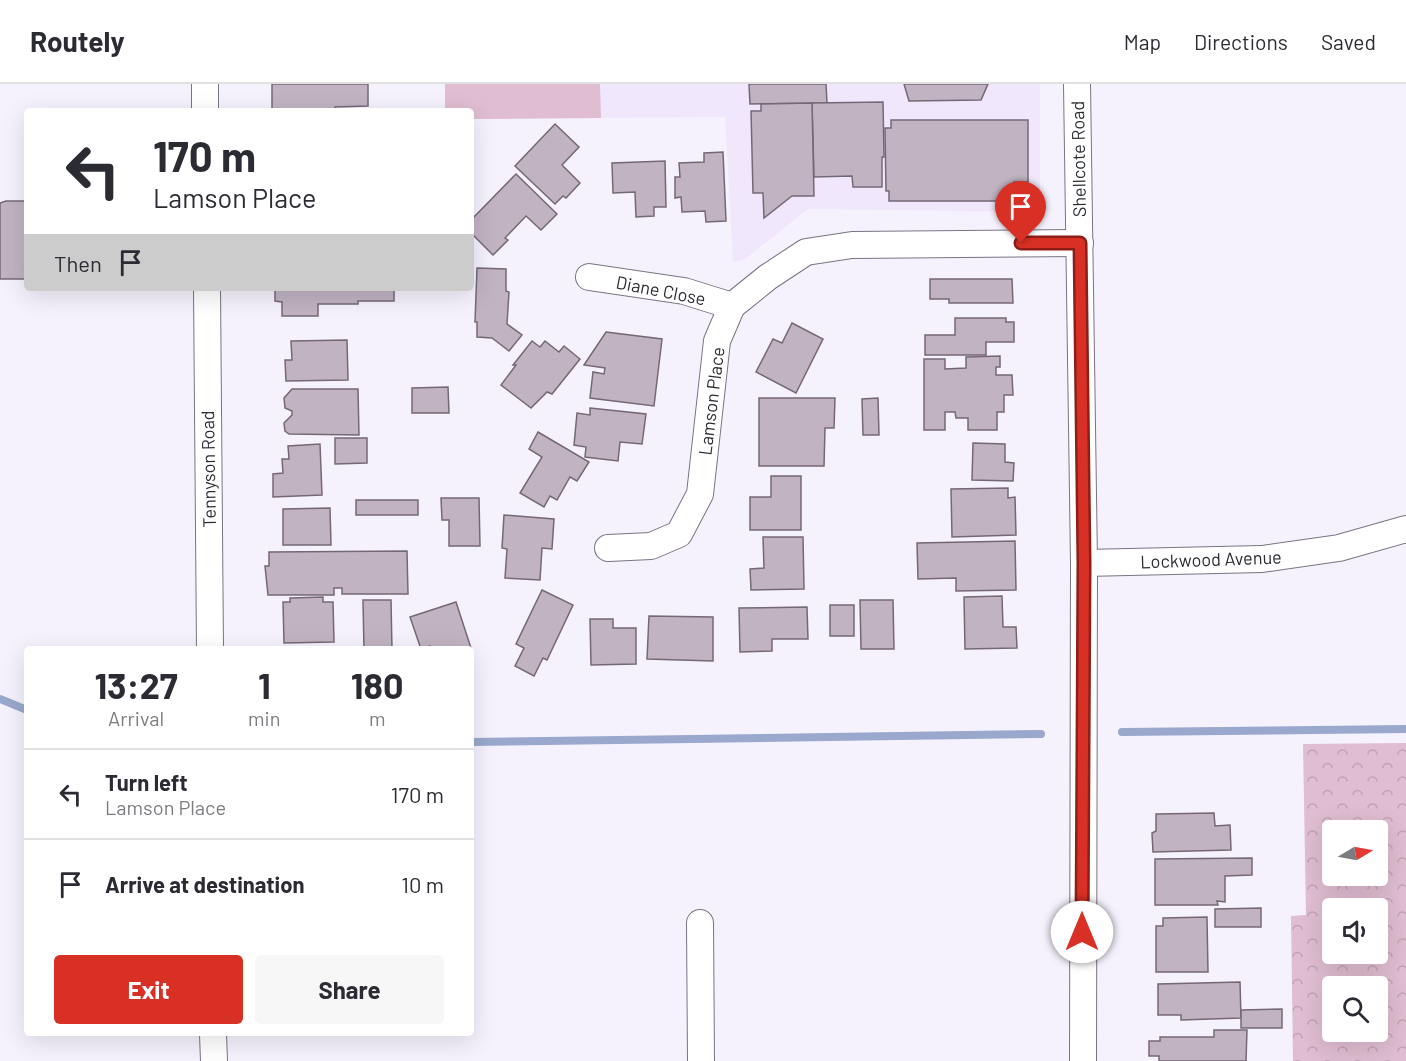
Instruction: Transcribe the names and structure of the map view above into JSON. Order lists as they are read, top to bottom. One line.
{"streets":{"street":["Shellcote Road","Diane Close","Lamson Place","Tennyson Road","Lockwood Avenue"]},"crossings":[["Shellcote Road","Lamson Place"],["Shellcote Road","Lockwood Avenue"],["Diane Close","Lamson Place"]],"north":"right","page":{"header":"Routely","nav":["Map","Directions","Saved"],"turn":["170 m","Lamson Place"],"then":"Then","eta":["13:27","Arrival","1","min","180","m"],"list":[{"name":"Turn left","note":"Lamson Place","value":"170 m"},{"name":"Arrive at destination","value":"10 m"}],"buttons":["Exit","Share"]}}
